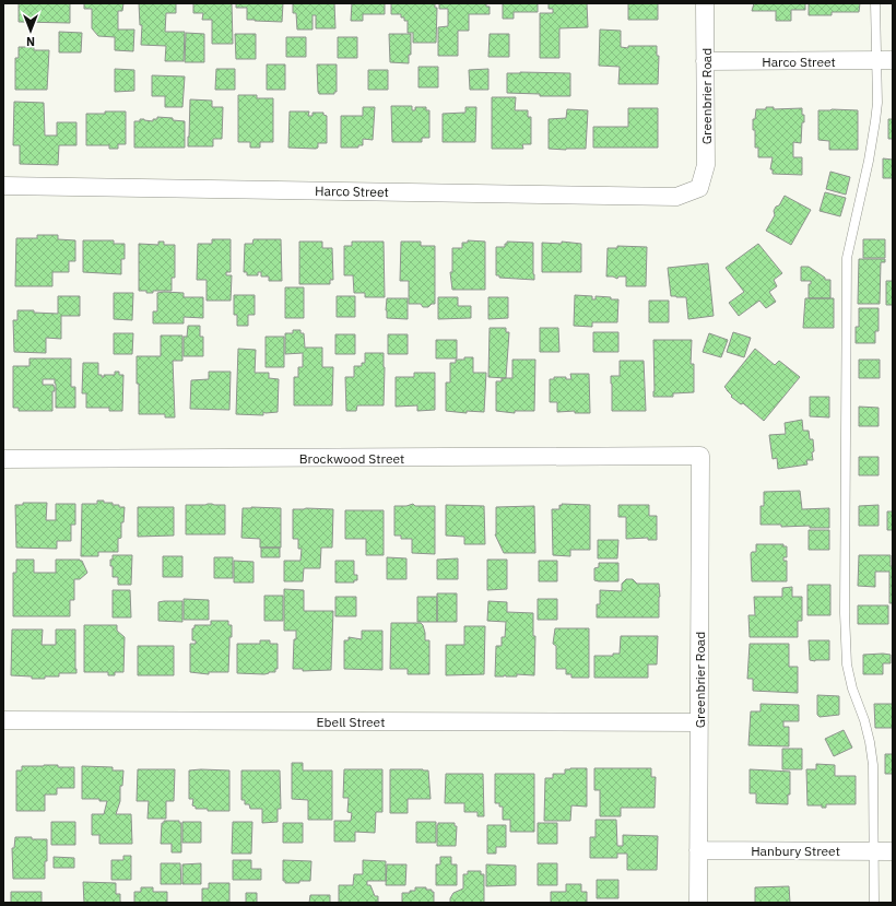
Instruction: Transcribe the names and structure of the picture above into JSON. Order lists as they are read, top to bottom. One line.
{"streets":{"street":["Harco Street","Greenbrier Road","Brockwood Street","Ebell Street","Hanbury Street"]},"crossings":[["Harco Street","Greenbrier Road"],["Greenbrier Road","Brockwood Street"],["Greenbrier Road","Ebell Street"],["Greenbrier Road","Hanbury Street"]],"north":"bottom"}
